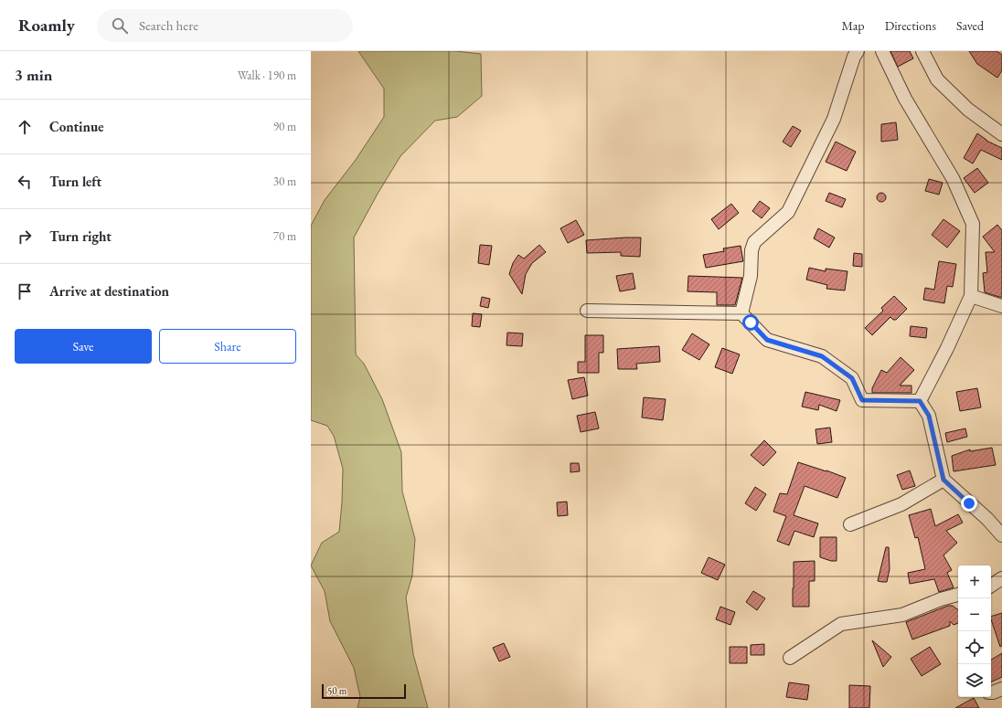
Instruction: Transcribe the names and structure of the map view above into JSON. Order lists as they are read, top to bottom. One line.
{"scale_bar":"50 m","page":{"header":"Roamly","search":"Search here","nav":["Map","Directions","Saved"],"heading":["3 min","Walk · 190 m"],"list":[["Continue","90 m"],["Turn left","30 m"],["Turn right","70 m"],"Arrive at destination"],"buttons":["Save","Share"],"map_buttons":["+","−"],"scale":"50 m"}}
